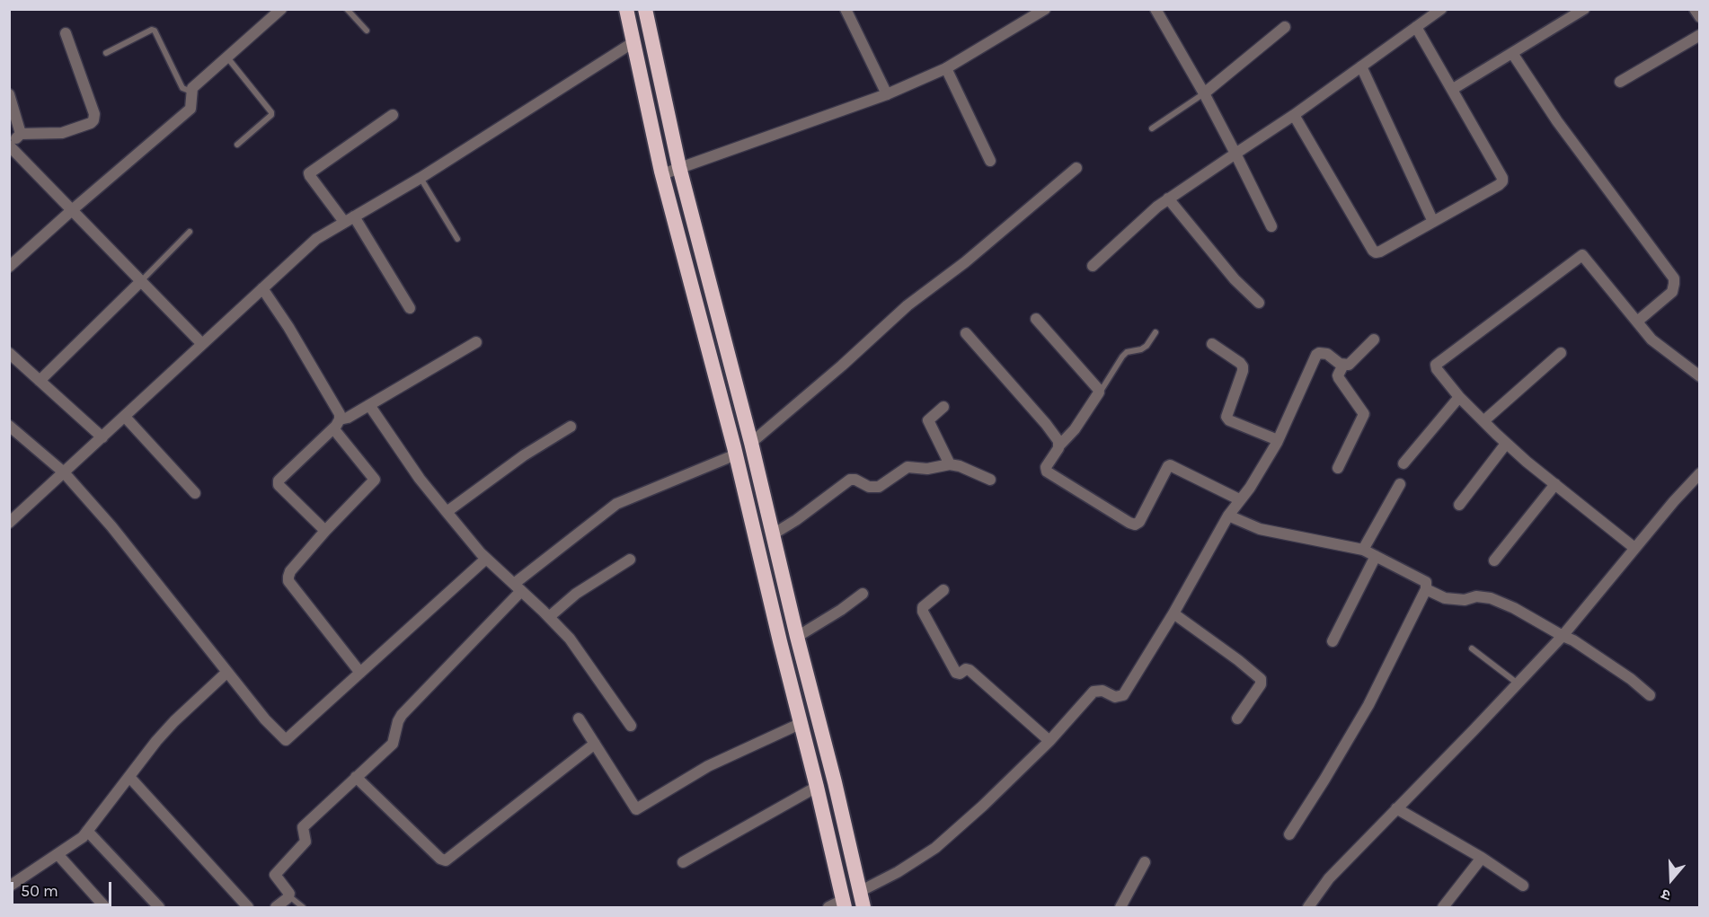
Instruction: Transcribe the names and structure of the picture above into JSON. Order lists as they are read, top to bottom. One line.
{"scale_bar":"50 m","north":"bottom"}
